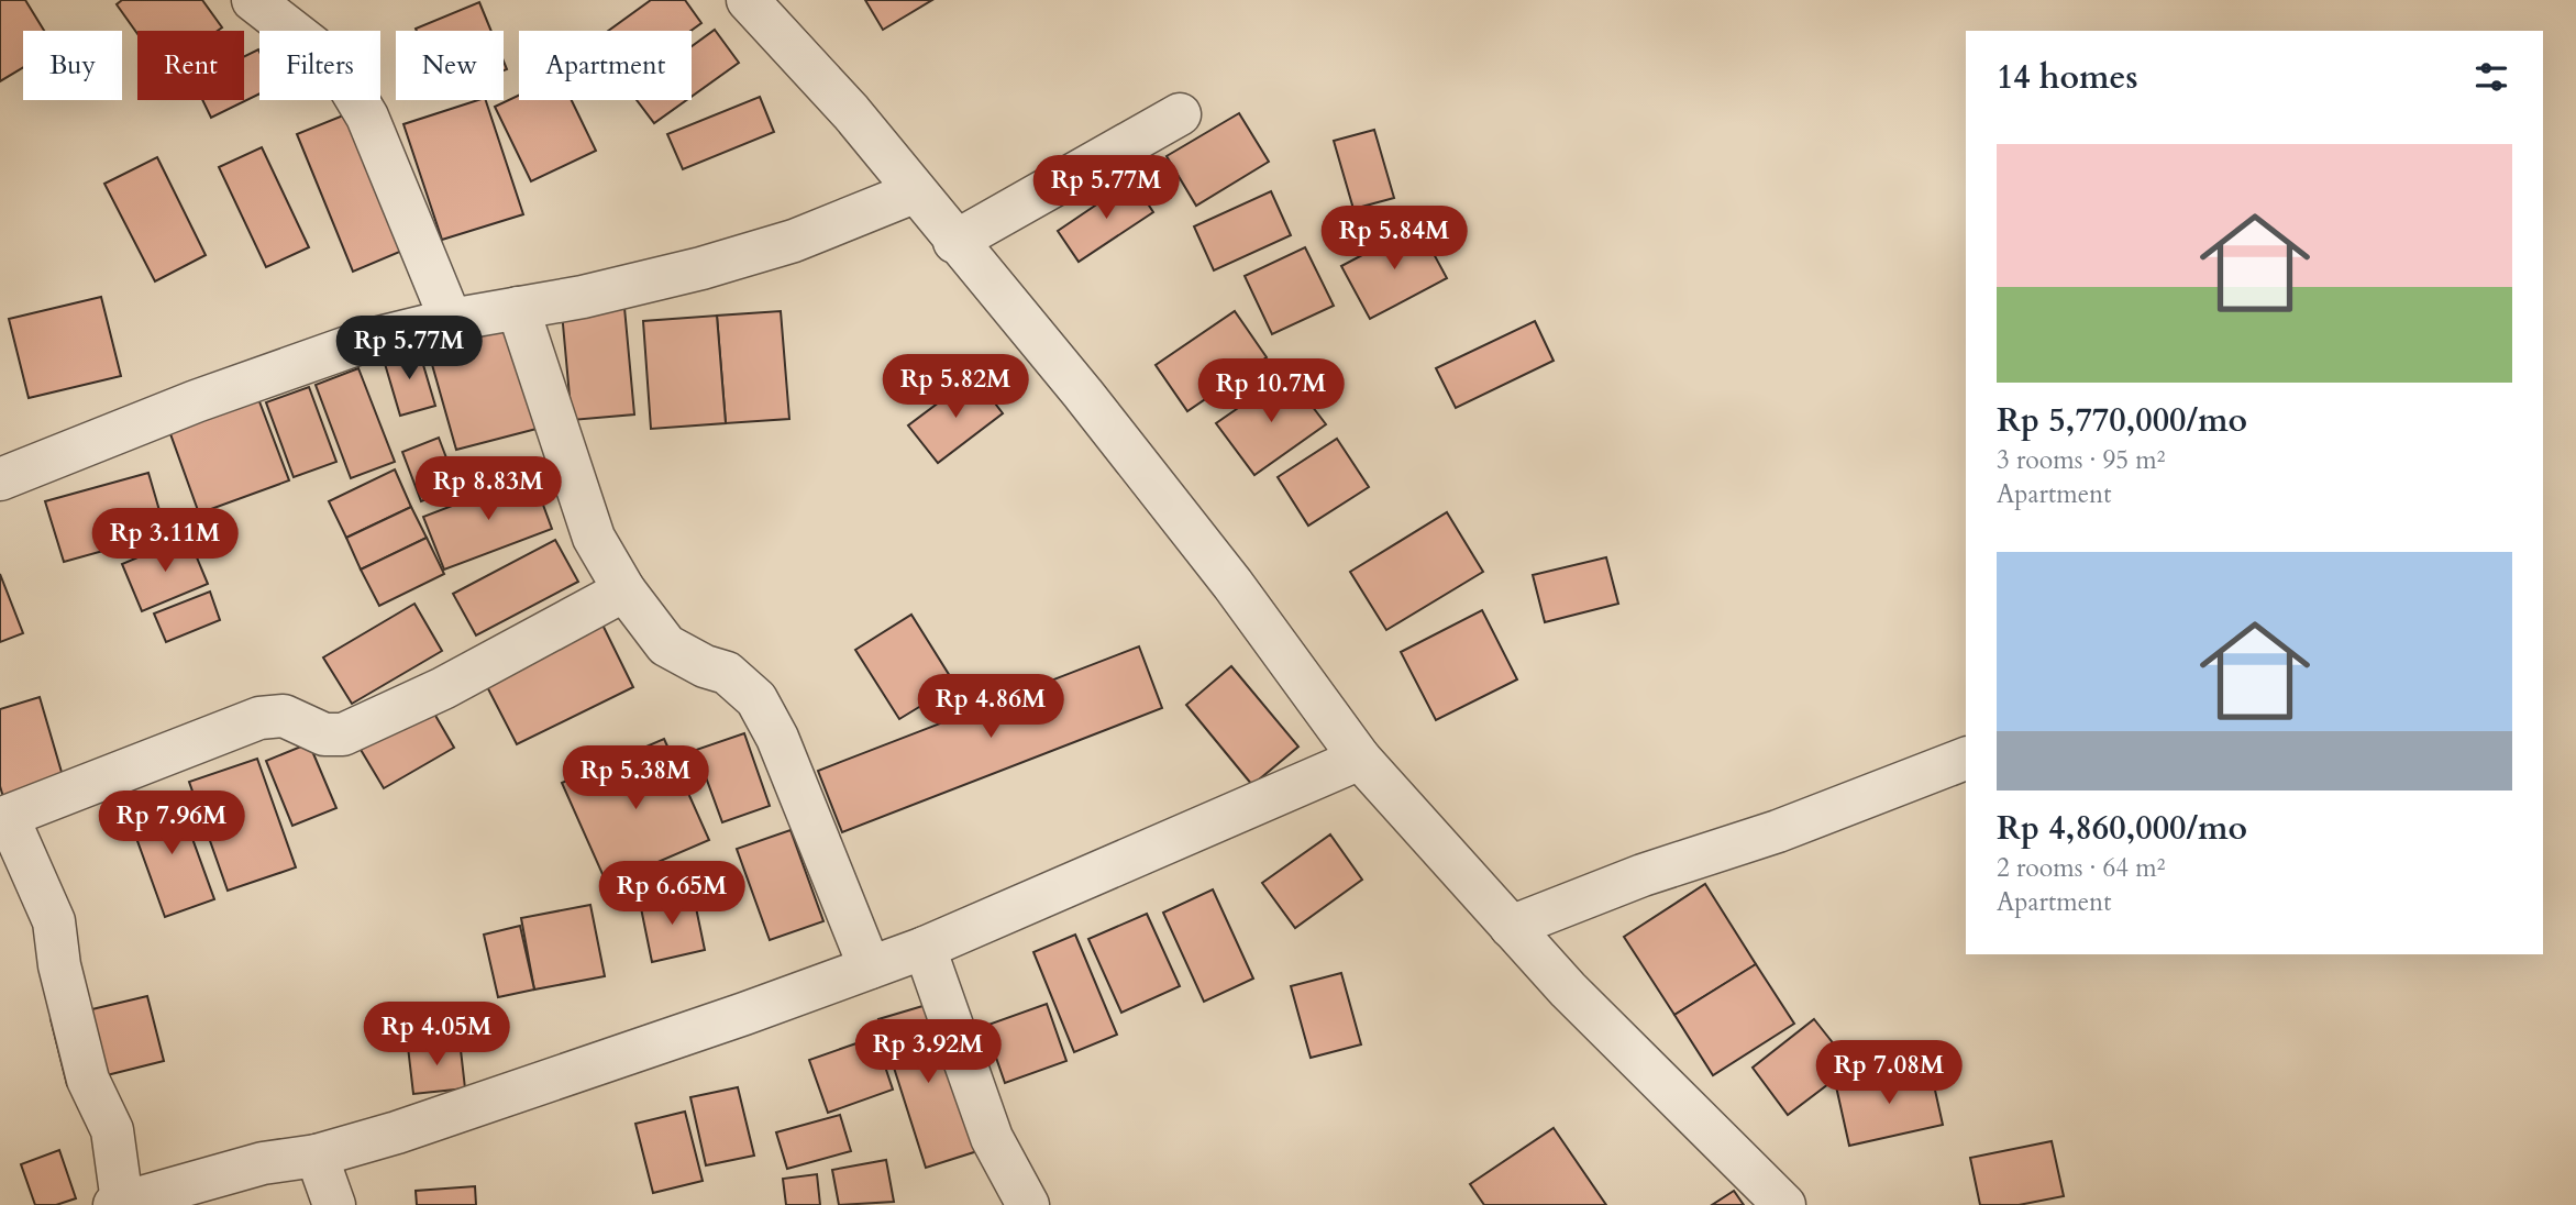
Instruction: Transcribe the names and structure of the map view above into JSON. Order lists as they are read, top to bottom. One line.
{"page":{"chip":["Buy","Rent","Filters","New","Apartment"],"heading":"14 homes","list":[{"name":"Rp 5,770,000/mo","note":"3 rooms · 95 m² · Apartment"},{"name":"Rp 4,860,000/mo","note":"2 rooms · 64 m² · Apartment"}],"price":["Rp 5.77M","Rp 5.84M","Rp 5.77M","Rp 5.82M","Rp 10.7M","Rp 8.83M","Rp 3.11M","Rp 4.86M","Rp 5.38M","Rp 7.96M","Rp 6.65M","Rp 4.05M","Rp 3.92M","Rp 7.08M"]}}
